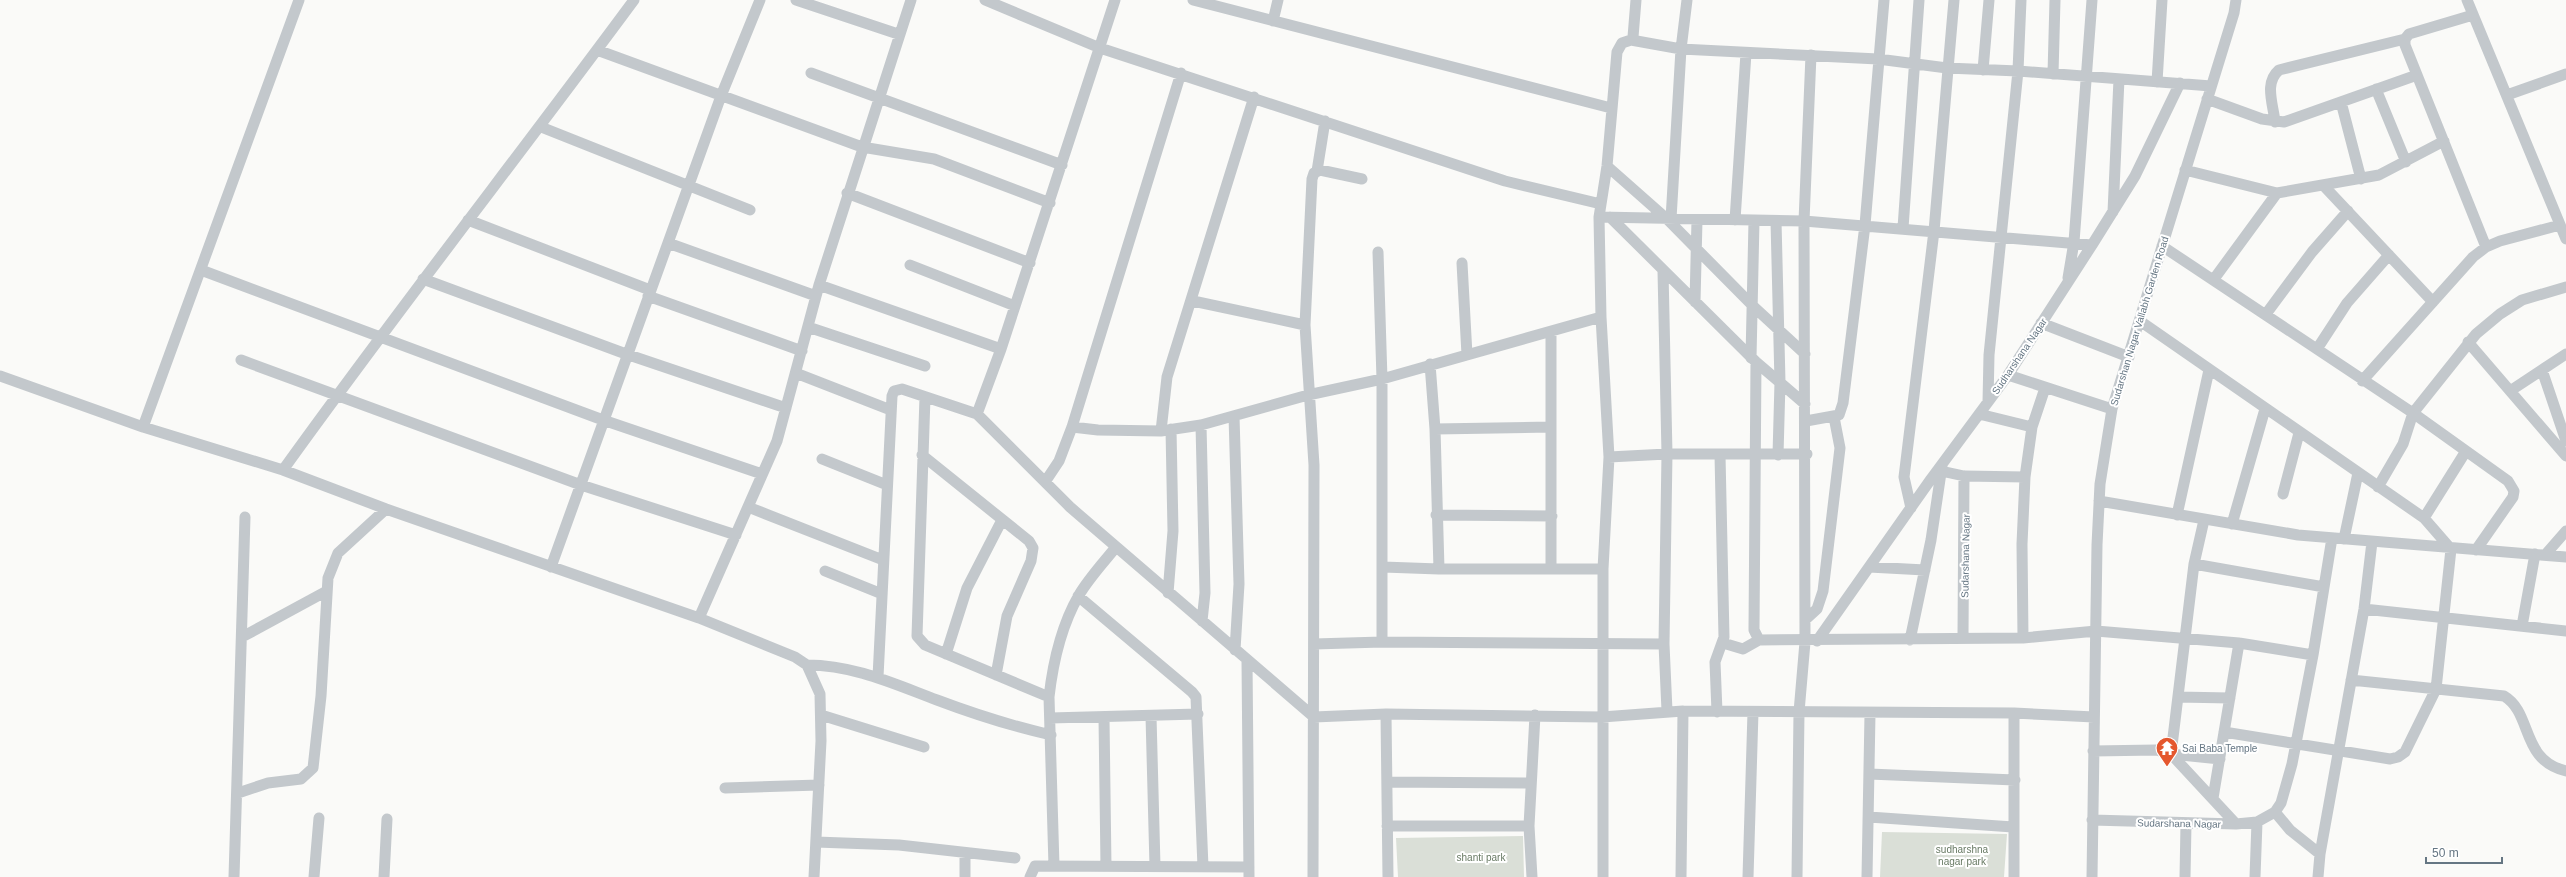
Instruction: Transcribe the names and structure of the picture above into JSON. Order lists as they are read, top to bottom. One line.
{"streets":{"street":["Sudarshan Nagar Vallabh Garden Road","Sudharshana Nagar","Sudarshana Nagar"]},"parks":["sudharshna nagar park","shanti park"],"places":{"temple":["Sai Baba Temple"]},"scale_bar":"50 m"}
